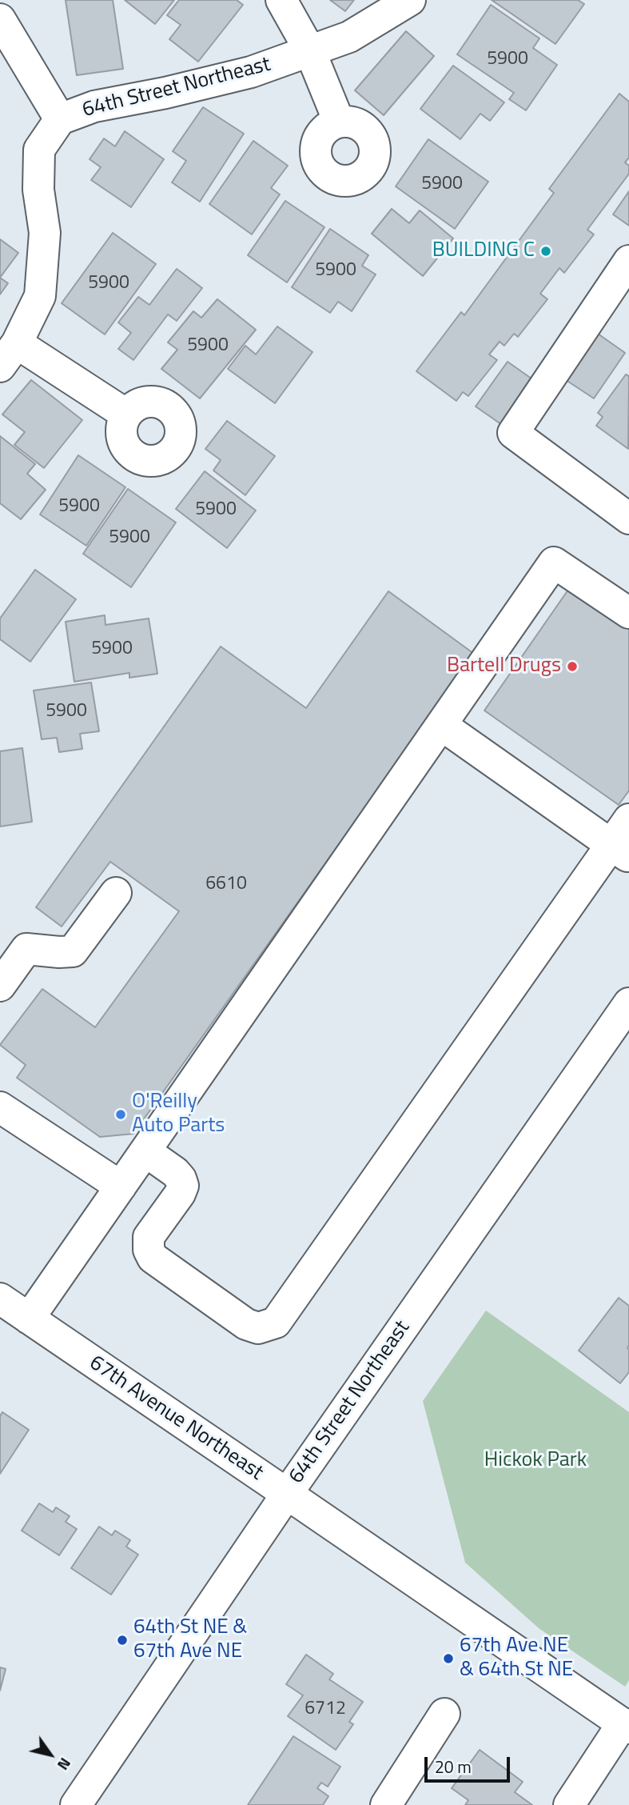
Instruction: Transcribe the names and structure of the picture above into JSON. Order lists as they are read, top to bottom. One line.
{"streets":{"main road":["64th Street Northeast","67th Avenue Northeast"]},"crossings":[["64th Street Northeast","67th Avenue Northeast"]],"parks":["Hickok Park"],"places":["BUILDING C","Bartell Drugs","O'Reilly Auto Parts","64th St NE & 67th Ave NE","67th Ave NE & 64th St NE"],"house_numbers":["5900","5900","5900","5900","5900","5900","5900","5900","5900","5900","6610","6712"],"scale_bar":"20 m","north":"bottom right"}
